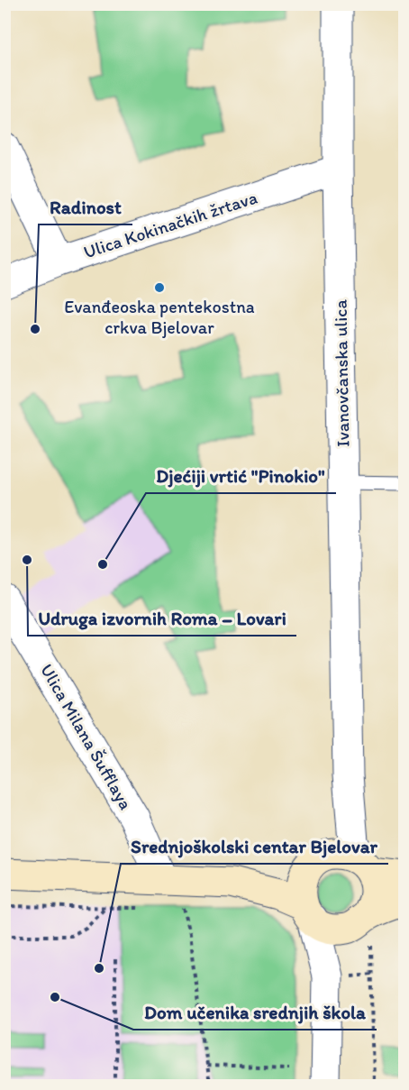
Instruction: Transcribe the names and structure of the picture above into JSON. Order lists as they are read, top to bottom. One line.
{"streets":{"street":["Ulica Kokinačkih žrtava","Ivanovčanska ulica","Ulica Milana Šufflaya"]},"crossings":[["Ulica Kokinačkih žrtava","Ivanovčanska ulica"]],"places":["Evanđeoska pentekostna crkva Bjelovar","Radinost","Udruga izvornih Roma – Lovari","Djećiji vrtić \"Pinokio\"","Srednjoškolski centar Bjelovar","Dom učenika srednjih škola"]}
